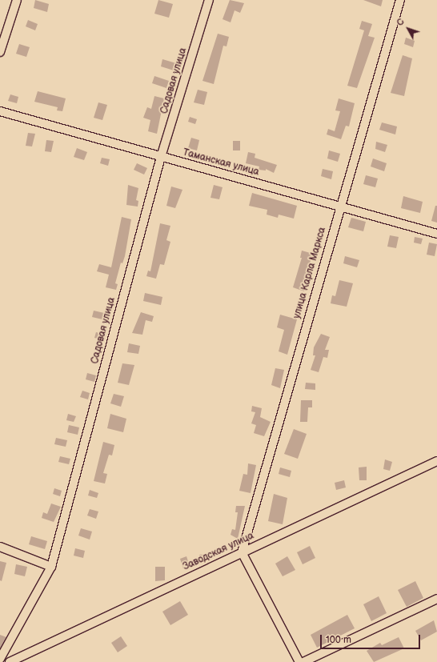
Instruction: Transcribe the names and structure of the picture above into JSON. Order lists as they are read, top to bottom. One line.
{"streets":{"street":["Садовая улица","Таманская улица","улица Карла Маркса","Заводская улица"]},"crossings":[["Садовая улица","Таманская улица"],["Таманская улица","улица Карла Маркса"],["улица Карла Маркса","Заводская улица"]],"scale_bar":"100 m","north":"top left"}
